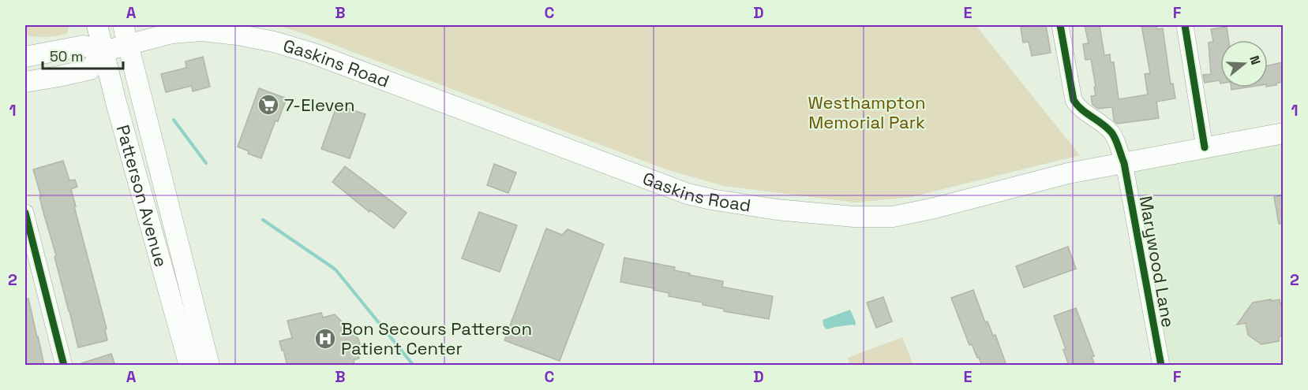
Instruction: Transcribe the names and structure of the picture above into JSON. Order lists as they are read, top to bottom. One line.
{"streets":{"main road":["Gaskins Road","Patterson Avenue"],"street":["Marywood Lane"]},"crossings":[["Gaskins Road","Patterson Avenue"],["Gaskins Road","Marywood Lane"]],"parks":["Westhampton Memorial Park"],"places":{"supermarket":["7-Eleven"],"hospital":["Bon Secours Patterson Patient Center"]},"scale_bar":"50 m","north":"right","grid":{"columns":["A","B","C","D","E","F"],"rows":["1","2"]}}
